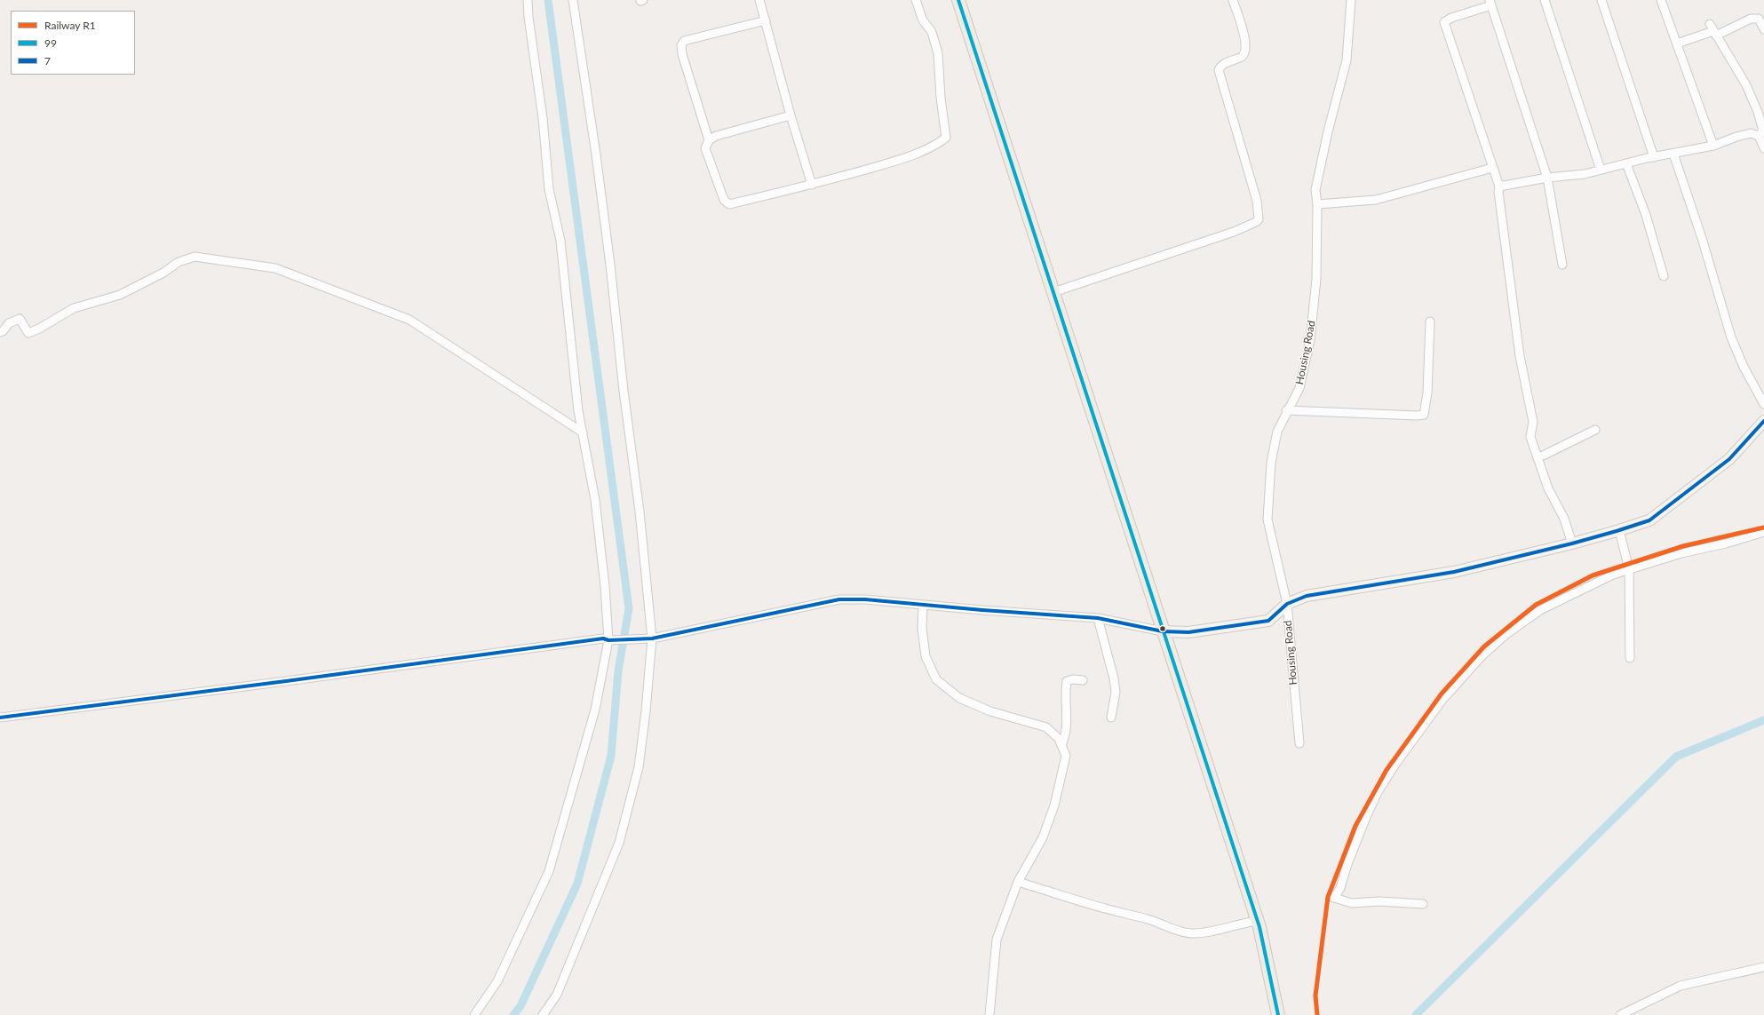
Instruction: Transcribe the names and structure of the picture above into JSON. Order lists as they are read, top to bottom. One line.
{"streets":{"street":["Housing Road"]},"lines":["transit line 99","transit line 7","rail line R1"],"legend":["Railway R1","99","7"]}
